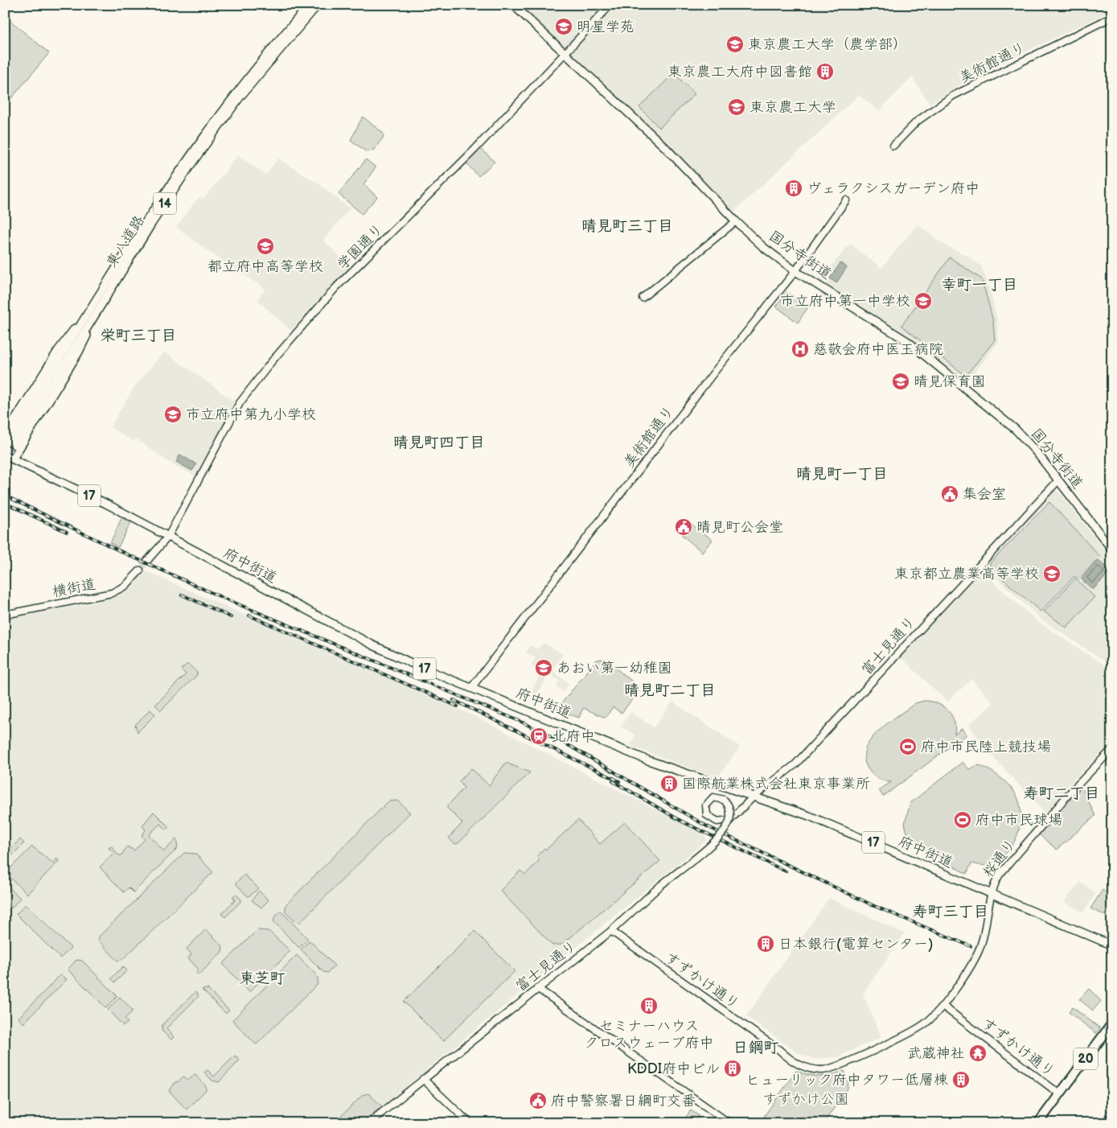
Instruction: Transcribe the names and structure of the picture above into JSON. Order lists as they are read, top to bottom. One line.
{"streets":{"highway":["20"],"main road":["14","東八道路","国分寺街道","17","府中街道"],"street":["美術館通り","学園通り","横街道","富士見通り","桜通り","すずかけ通り"]},"crossings":[["美術館通り","国分寺街道"],["美術館通り","府中街道"],["14","東八道路"],["14","府中街道"],["学園通り","国分寺街道"],["学園通り","府中街道"],["国分寺街道","富士見通り"],["府中街道","富士見通り"],["府中街道","桜通り"],["府中街道","すずかけ通り"],["富士見通り","すずかけ通り"],["桜通り","すずかけ通り"],["すずかけ通り","20"]],"districts":["晴見町三丁目","幸町一丁目","栄町三丁目","晴見町四丁目","晴見町一丁目","晴見町二丁目","寿町二丁目","寿町三丁目","東芝町","日鋼町"],"parks":["すずかけ公園"],"places":{"school or university":["明星学苑","東京農工大学（農学部）","東京農工大学","都立府中高等学校","市立府中第一中学校","晴見保育園","市立府中第九小学校","東京都立農業高等学校","あおい第一幼稚園"],"building":["東京農工大府中図書館","ヴェラクシスガーデン府中","国際航業株式会社東京事業所","日本銀行(電算センター)","セミナーハウス クロスウェーブ府中","KDDI府中ビル","ヒューリック府中タワー低層棟"],"hospital":["慈敬会府中医王病院"],"public building":["集会室","晴見町公会堂","府中警察署日綱町交番"],"station":["北府中"],"sports":["府中市民陸上競技場","府中市民球場"],"temple":["武蔵神社"]}}
